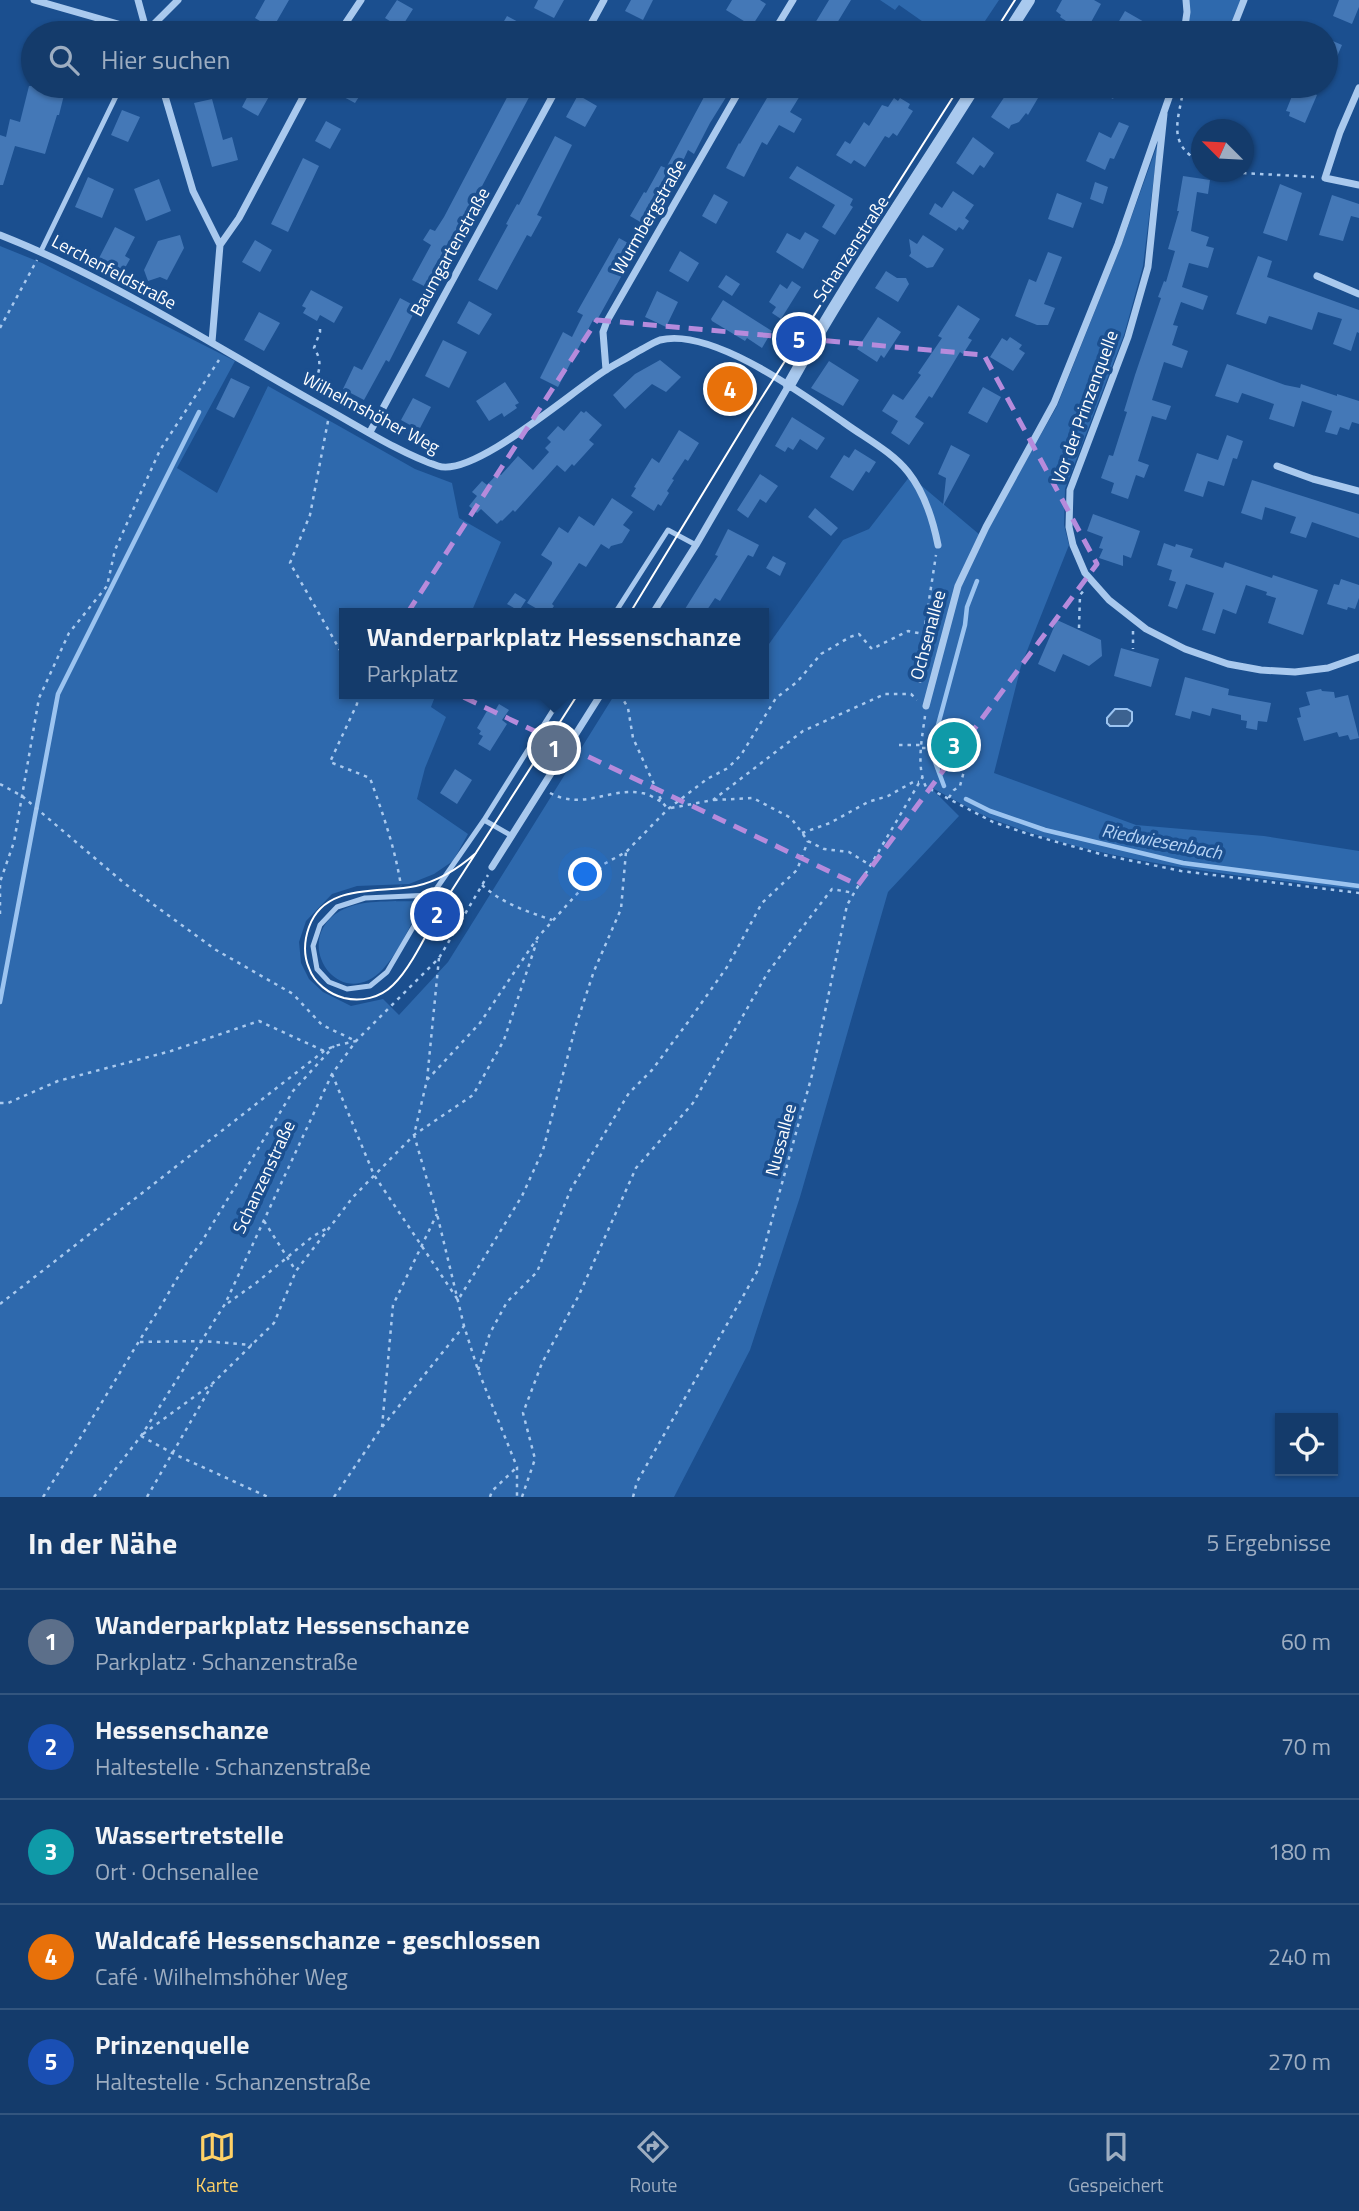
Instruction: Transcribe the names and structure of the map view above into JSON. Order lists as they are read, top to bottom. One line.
{"streets":{"street":["Wurmbergstraße","Schanzenstraße","Baumgartenstraße","Lerchenfeldstraße","Vor der Prinzenquelle","Wilhelmshöher Weg","Ochsenallee"],"path":["Nussallee"]},"crossings":[["Wurmbergstraße","Wilhelmshöher Weg"],["Schanzenstraße","Wilhelmshöher Weg"],["Baumgartenstraße","Wilhelmshöher Weg"],["Lerchenfeldstraße","Wilhelmshöher Weg"],["Vor der Prinzenquelle","Ochsenallee"],["Ochsenallee","Nussallee"]],"water":["Riedwiesenbach"],"north":"top left","page":{"search":"Hier suchen","pins":["5","4","3","1","2"],"popup":["Wanderparkplatz Hessenschanze","Parkplatz"],"heading":["In der Nähe","5 Ergebnisse"],"list":[{"mark":"1","name":"Wanderparkplatz Hessenschanze","note":"Parkplatz · Schanzenstraße","value":"60 m"},{"mark":"2","name":"Hessenschanze","note":"Haltestelle · Schanzenstraße","value":"70 m"},{"mark":"3","name":"Wassertretstelle","note":"Ort · Ochsenallee","value":"180 m"},{"mark":"4","name":"Waldcafé Hessenschanze - geschlossen","note":"Café · Wilhelmshöher Weg","value":"240 m"},{"mark":"5","name":"Prinzenquelle","note":"Haltestelle · Schanzenstraße","value":"270 m"}],"nav":["Karte","Route","Gespeichert"]}}
